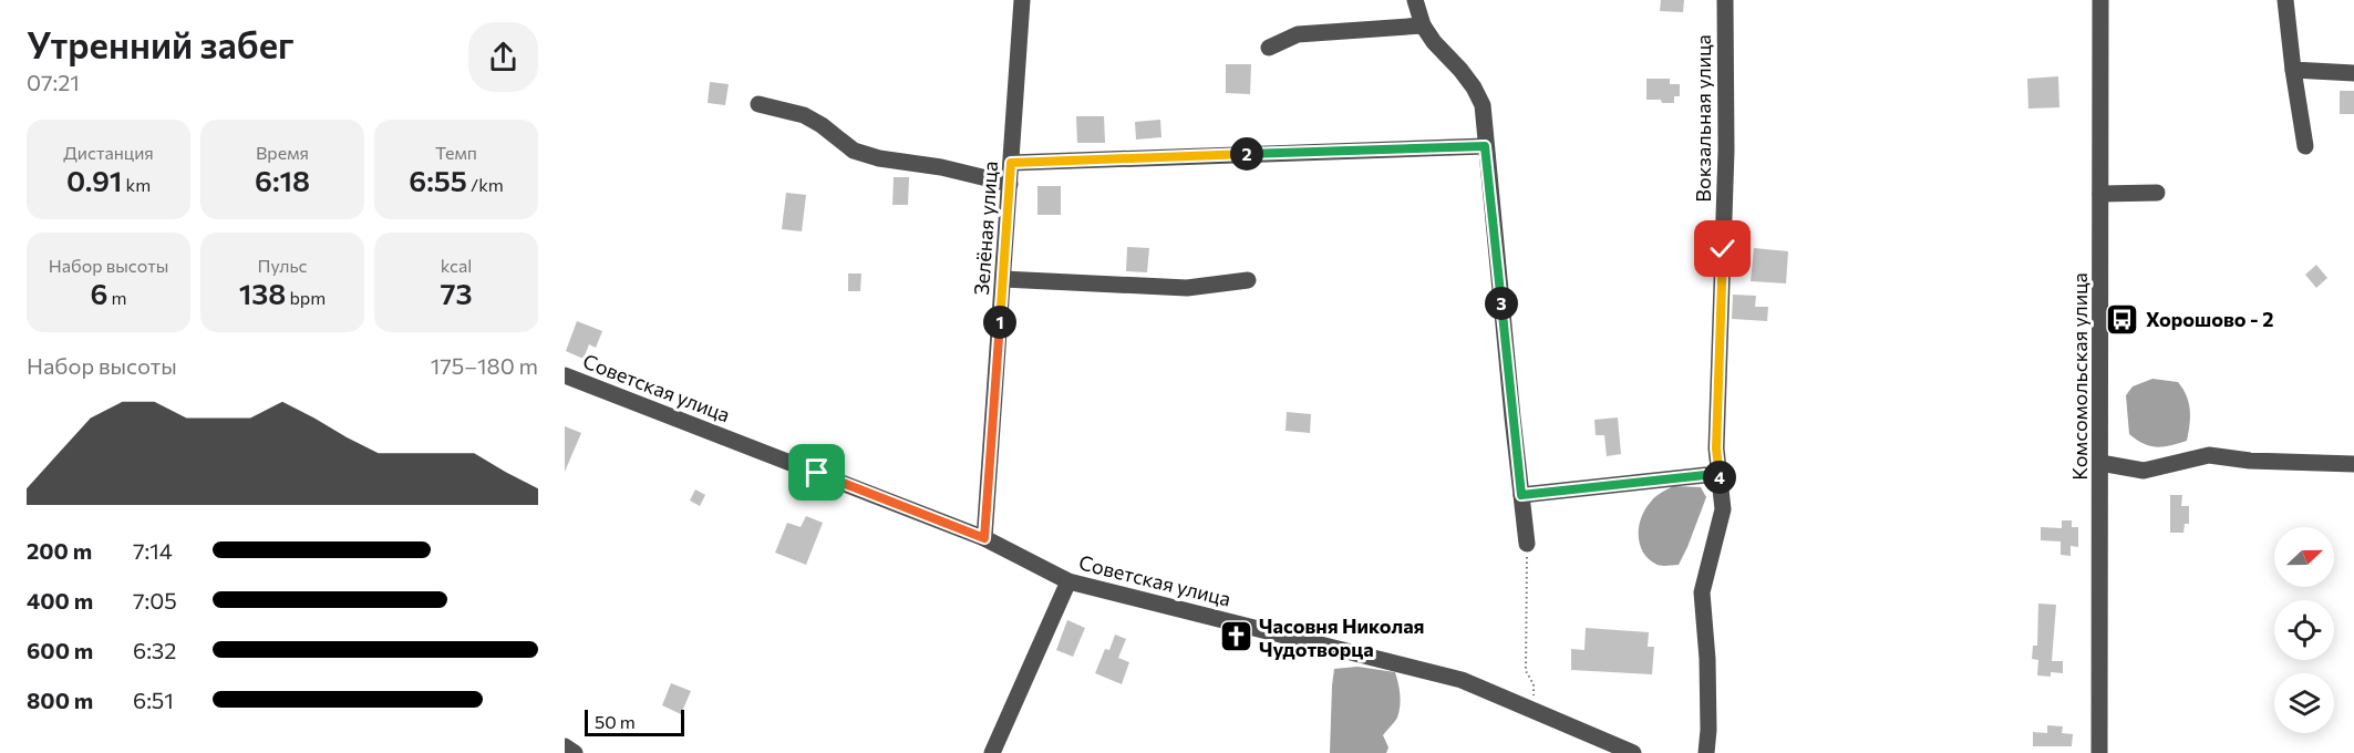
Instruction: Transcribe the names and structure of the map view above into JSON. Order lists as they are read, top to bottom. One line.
{"streets":{"street":["Вокзальная улица","Зелёная улица","Комсомольская улица","Советская улица"]},"crossings":[["Зелёная улица","Советская улица"]],"places":{"bus stop":["Хорошово - 2"],"church":["Часовня Николая Чудотворца"]},"scale_bar":"50 m","north":"right","page":{"heading":["Утренний забег","07:21"],"stats":[["Дистанция","0.91 km"],["Время","6:18"],["Темп","6:55 /km"],["Набор высоты","6 m"],["Пульс","138 bpm"],["kcal","73"]],"pins":["2","3","1","4"],"chart":["Набор высоты","175–180 m"],"list":[{"name":"200 m","note":"7:14"},{"name":"400 m","note":"7:05"},{"name":"600 m","note":"6:32"},{"name":"800 m","note":"6:51"}],"scale":"50 m"}}
